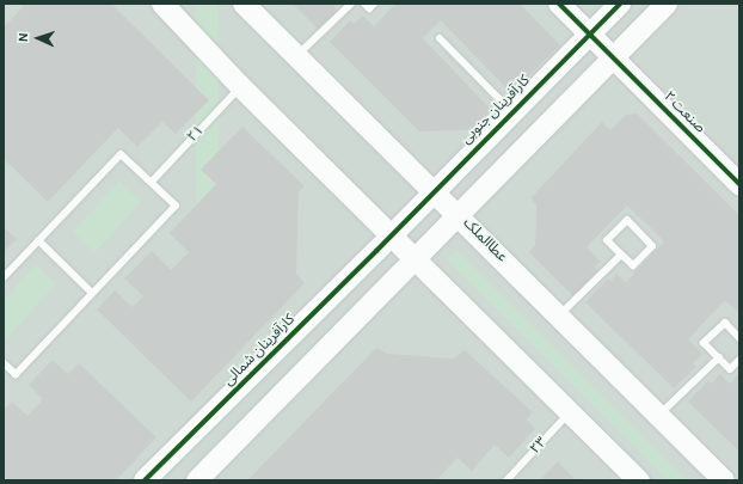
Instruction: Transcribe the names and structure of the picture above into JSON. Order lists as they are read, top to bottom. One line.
{"streets":{"street":["کارآفرینان جنوبی","صنعت ۲","عطاالملک","کارآفرینان شمالی"],"lane":["۲۱","۲۳"]},"crossings":[["کارآفرینان جنوبی","صنعت ۲"],["کارآفرینان جنوبی","عطاالملک"],["کارآفرینان جنوبی","کارآفرینان شمالی"]],"north":"left"}
